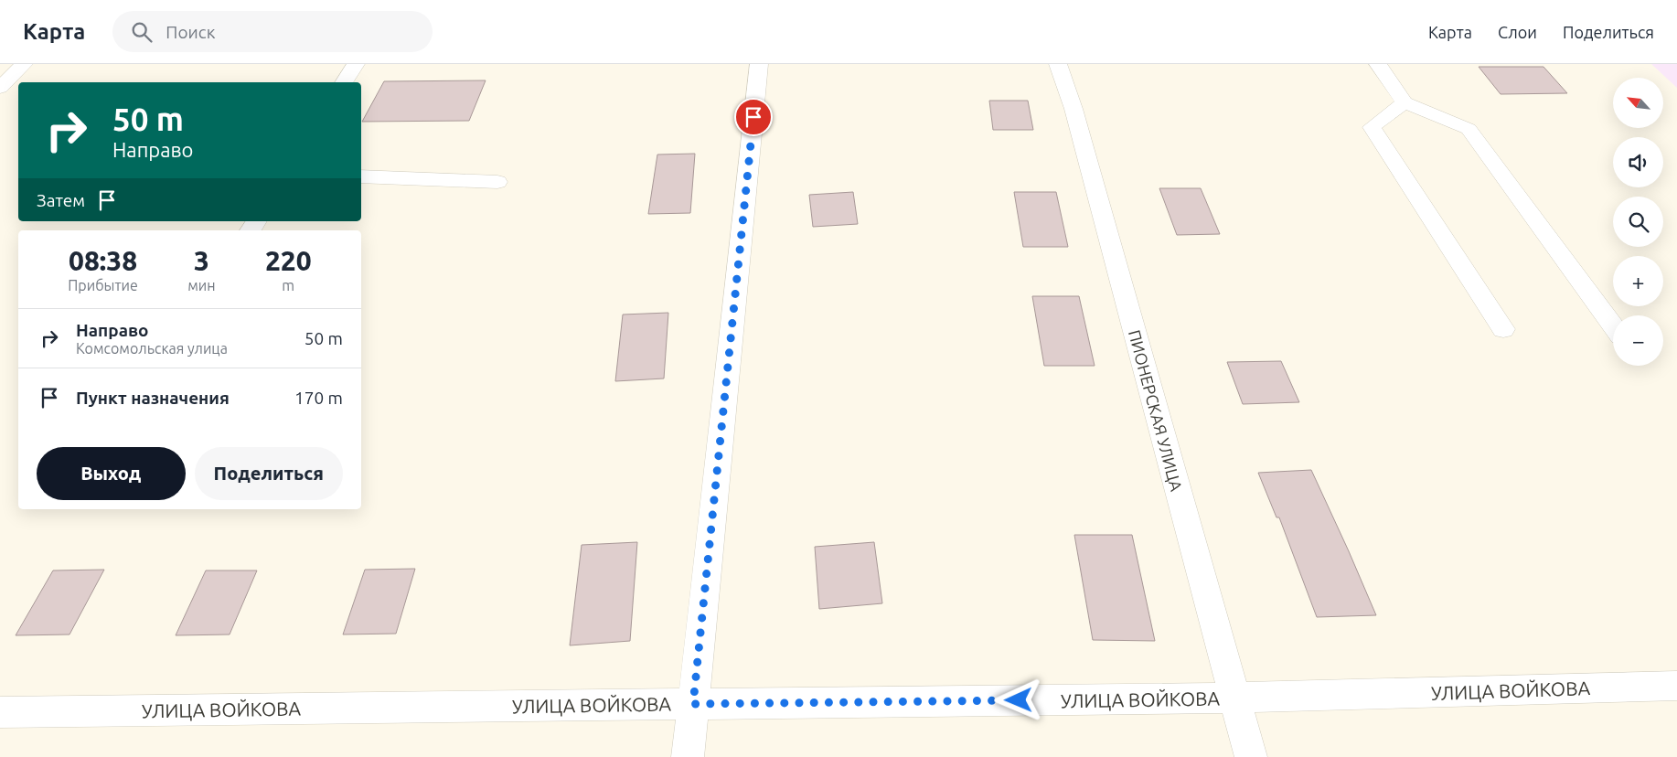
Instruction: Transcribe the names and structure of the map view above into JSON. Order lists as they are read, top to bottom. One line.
{"streets":{"street":["ПИОНЕРСКАЯ УЛИЦА","УЛИЦА ВОЙКОВА"]},"crossings":[["ПИОНЕРСКАЯ УЛИЦА","УЛИЦА ВОЙКОВА"]],"north":"top left","page":{"header":"Карта","search":"Поиск","nav":["Карта","Слои","Поделиться"],"map_buttons":["+","−"],"turn":["50 m","Направо"],"then":"Затем","eta":["08:38","Прибытие","3","мин","220","m"],"list":[{"name":"Направо","note":"Комсомольская улица","value":"50 m"},{"name":"Пункт назначения","value":"170 m"}],"buttons":["Выход","Поделиться"]}}
